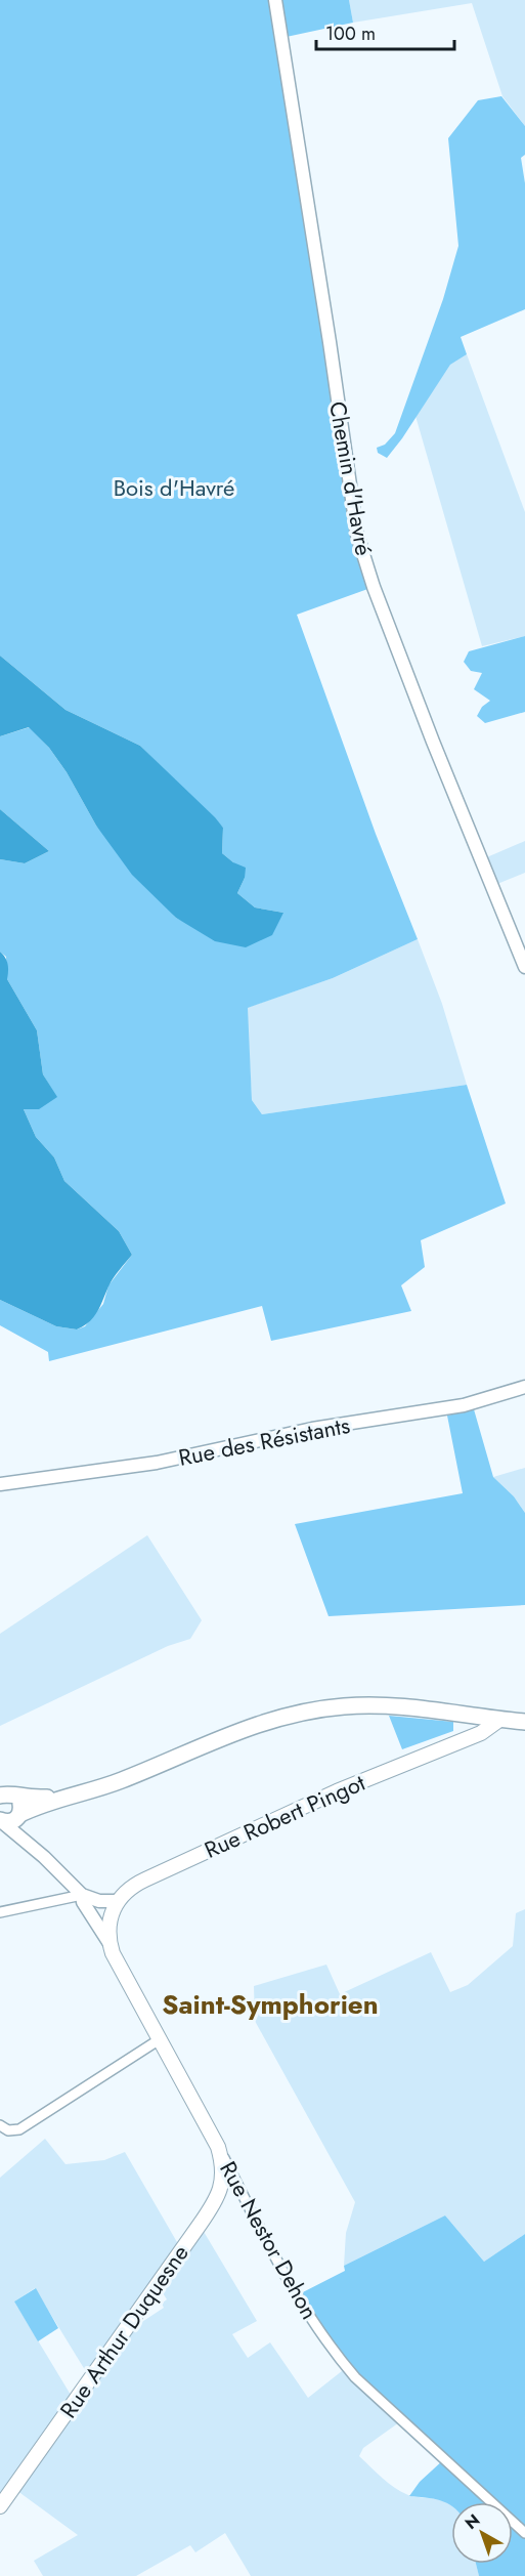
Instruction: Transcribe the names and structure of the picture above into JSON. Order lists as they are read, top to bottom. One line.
{"streets":{"main road":["Rue Robert Pingot","Rue Nestor Dehon","Rue Arthur Duquesne"],"street":["Chemin d'Havré","Rue des Résistants"]},"crossings":[["Rue Nestor Dehon","Rue Arthur Duquesne"]],"districts":["Saint-Symphorien"],"parks":["Bois d'Havré"],"scale_bar":"100 m","north":"top left"}
